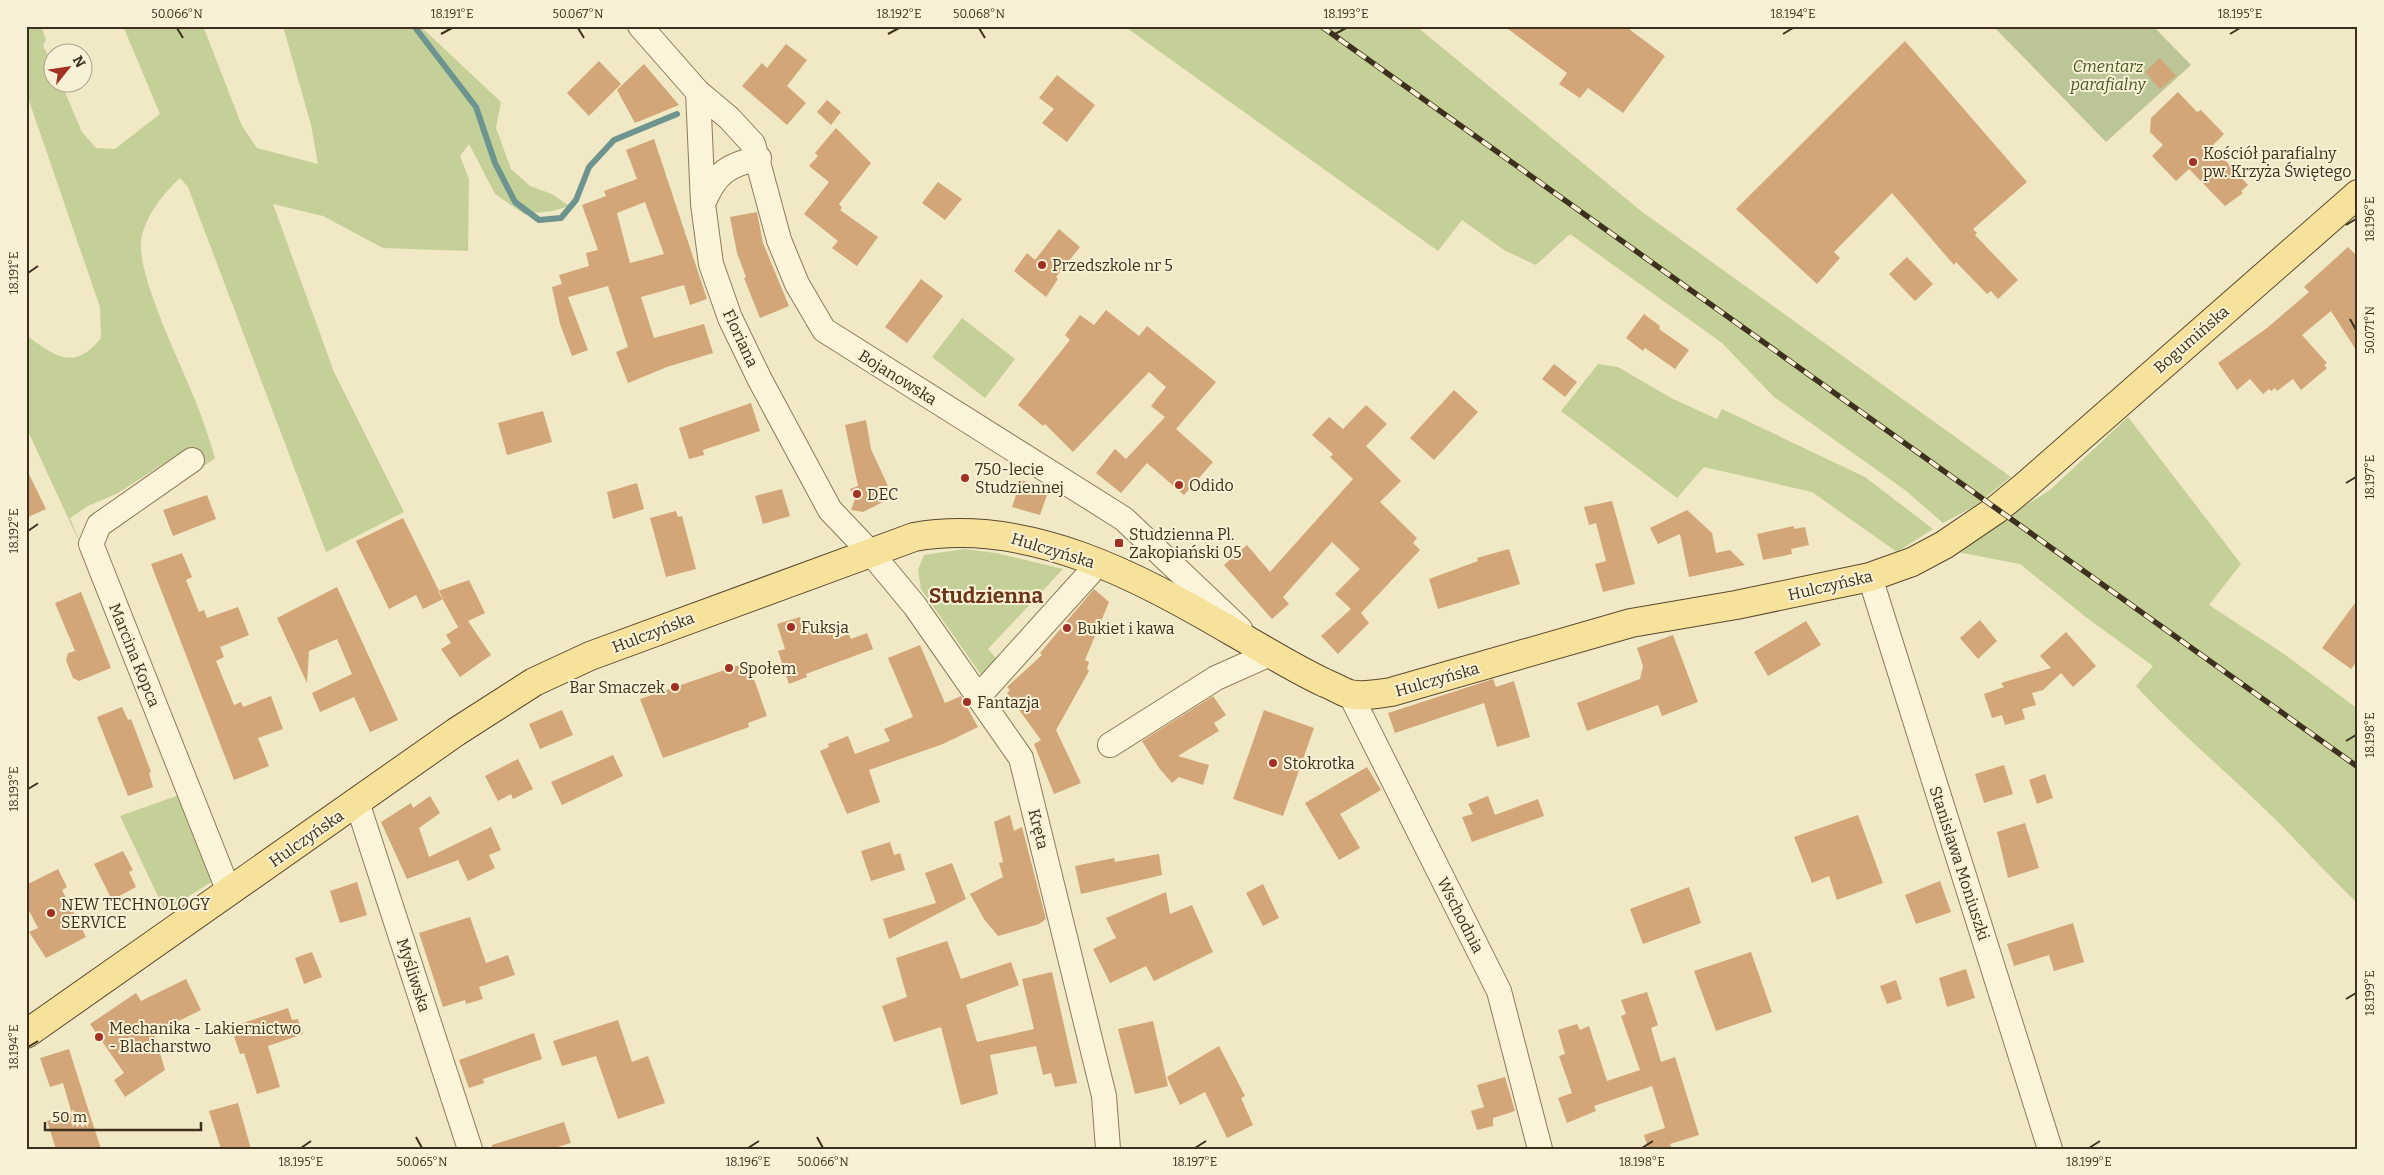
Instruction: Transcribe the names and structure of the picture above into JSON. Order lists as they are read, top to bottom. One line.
{"streets":{"main road":["Bogumińska","Hulczyńska"],"street":["Floriana","Bojanowska","Marcina Kopca","Kręta","Stanisława Moniuszki","Wschodnia","Myśliwska"]},"crossings":[["Floriana","Bojanowska"],["Floriana","Hulczyńska"],["Floriana","Kręta"],["Bogumińska","Hulczyńska"],["Bojanowska","Hulczyńska"],["Hulczyńska","Marcina Kopca"],["Hulczyńska","Kręta"],["Hulczyńska","Stanisława Moniuszki"],["Hulczyńska","Wschodnia"],["Hulczyńska","Myśliwska"]],"districts":["Studzienna"],"parks":["Cmentarz parafialny"],"places":{"other":["Kościół parafialny pw. Krzyża Świętego","Przedszkole nr 5","750-lecie Studziennej","Odido","DEC","Fuksja","Bukiet i kawa","Społem","Bar Smaczek","Fantazja","Stokrotka","NEW TECHNOLOGY SERVICE","Mechanika - Lakiernictwo - Blacharstwo"],"transit":["Studzienna Pl. Zakopiański 05"]},"scale_bar":"50 m","north":"top right","coordinates":["50.066°N","18.191°E","50.067°N","18.192°E","50.068°N","18.193°E","18.194°E","18.195°E","18.196°E","50.071°N","18.197°E","18.198°E","18.199°E","50.065°N"]}
